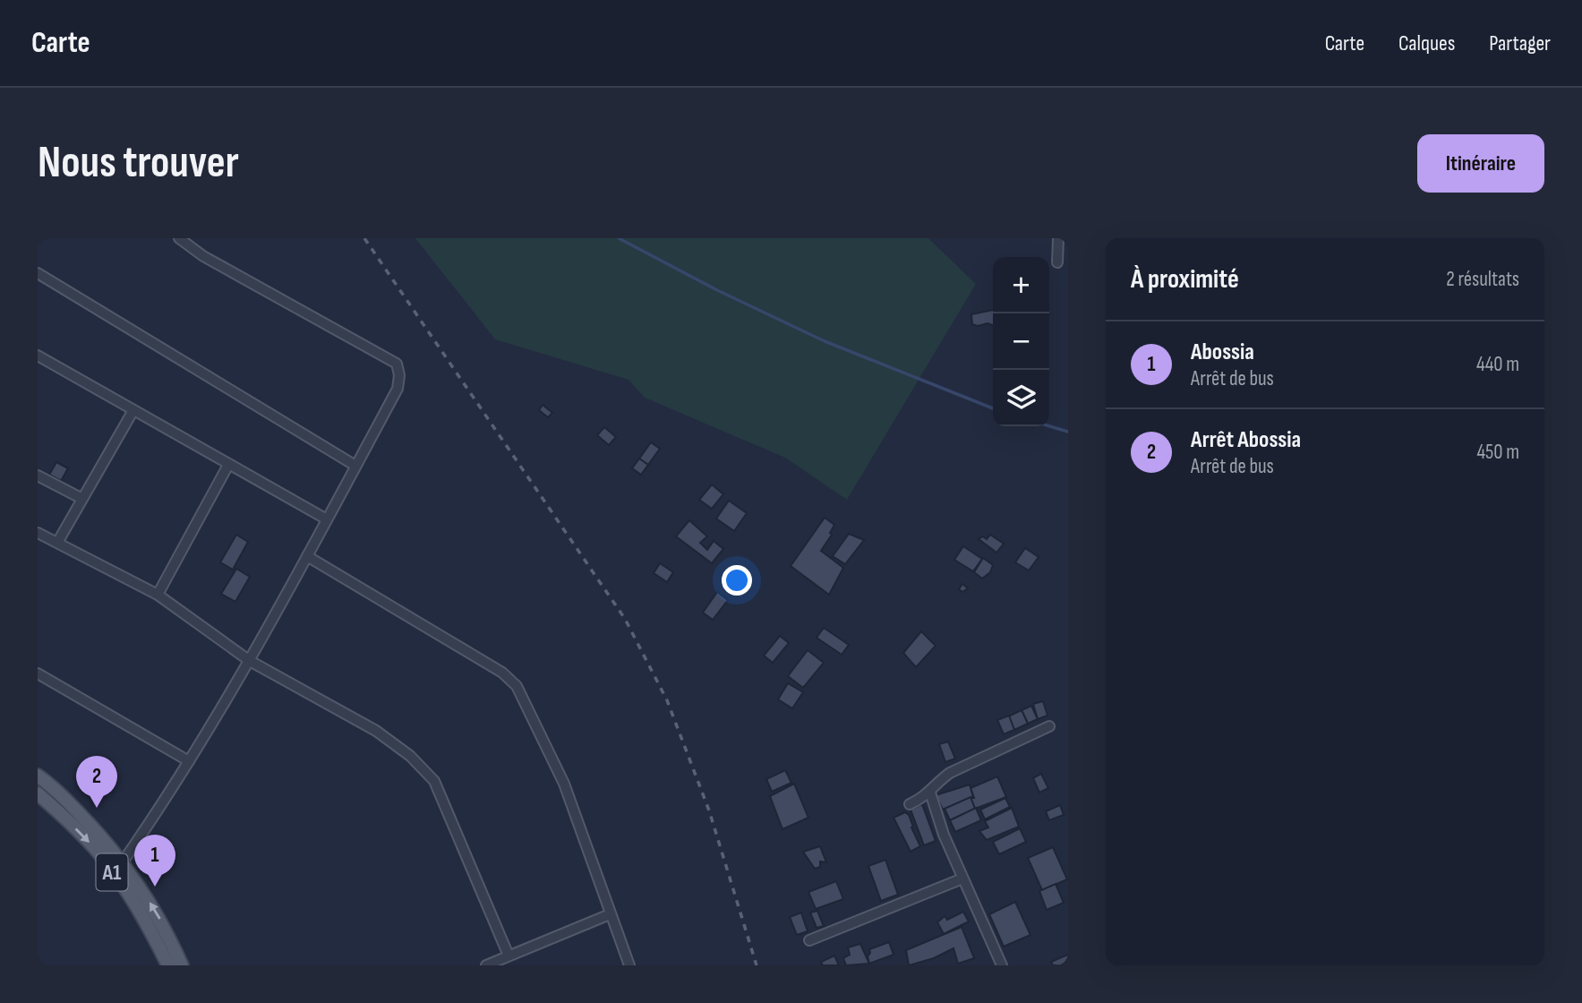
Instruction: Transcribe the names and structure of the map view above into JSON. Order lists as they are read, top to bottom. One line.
{"streets":{"main road":["A1"]},"page":{"header":"Carte","nav":["Carte","Calques","Partager"],"buttons":"Itinéraire","title":"Nous trouver","heading":["À proximité","2 résultats"],"map_buttons":["+","−"],"list":[{"mark":"1","name":"Abossia","note":"Arrêt de bus","value":"440 m"},{"mark":"2","name":"Arrêt Abossia","note":"Arrêt de bus","value":"450 m"}],"pins":["2","1"]}}
